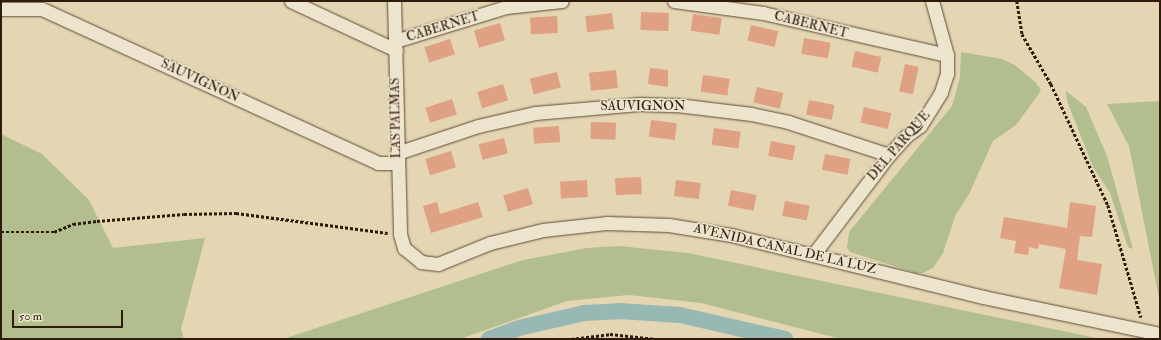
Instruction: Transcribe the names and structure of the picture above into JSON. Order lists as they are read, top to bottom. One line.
{"streets":{"street":["CABERNET","SAUVIGNON","LAS PALMAS","DEL PARQUE","AVENIDA CANAL DE LA LUZ"]},"crossings":[["CABERNET","LAS PALMAS"],["CABERNET","DEL PARQUE"],["SAUVIGNON","LAS PALMAS"],["SAUVIGNON","DEL PARQUE"],["LAS PALMAS","AVENIDA CANAL DE LA LUZ"],["DEL PARQUE","AVENIDA CANAL DE LA LUZ"]],"scale_bar":"50 m"}
